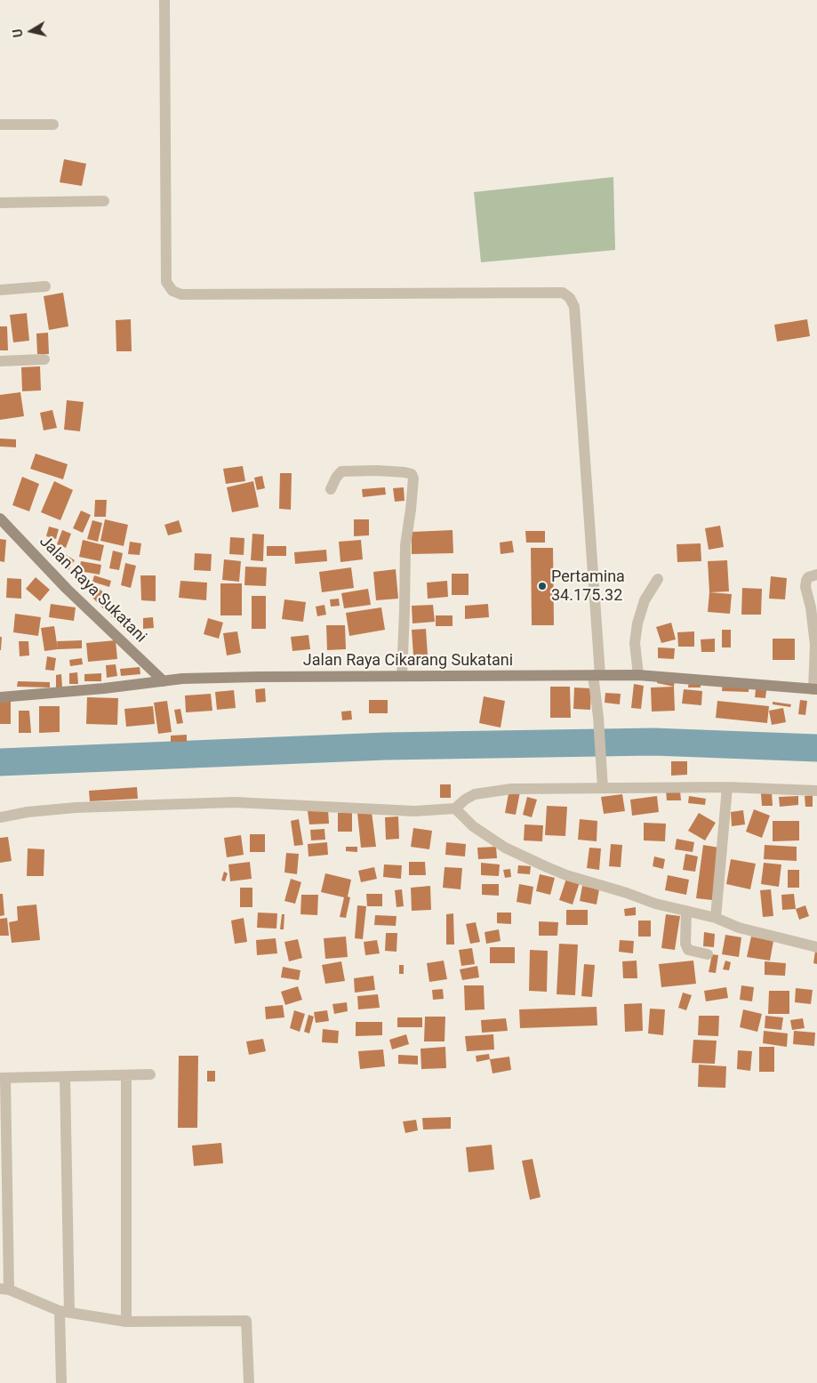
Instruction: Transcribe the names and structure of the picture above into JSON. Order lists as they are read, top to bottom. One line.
{"streets":{"main road":["Jalan Raya Sukatani","Jalan Raya Cikarang Sukatani"]},"crossings":[["Jalan Raya Sukatani","Jalan Raya Cikarang Sukatani"]],"places":["Pertamina 34.175.32"],"north":"left"}
